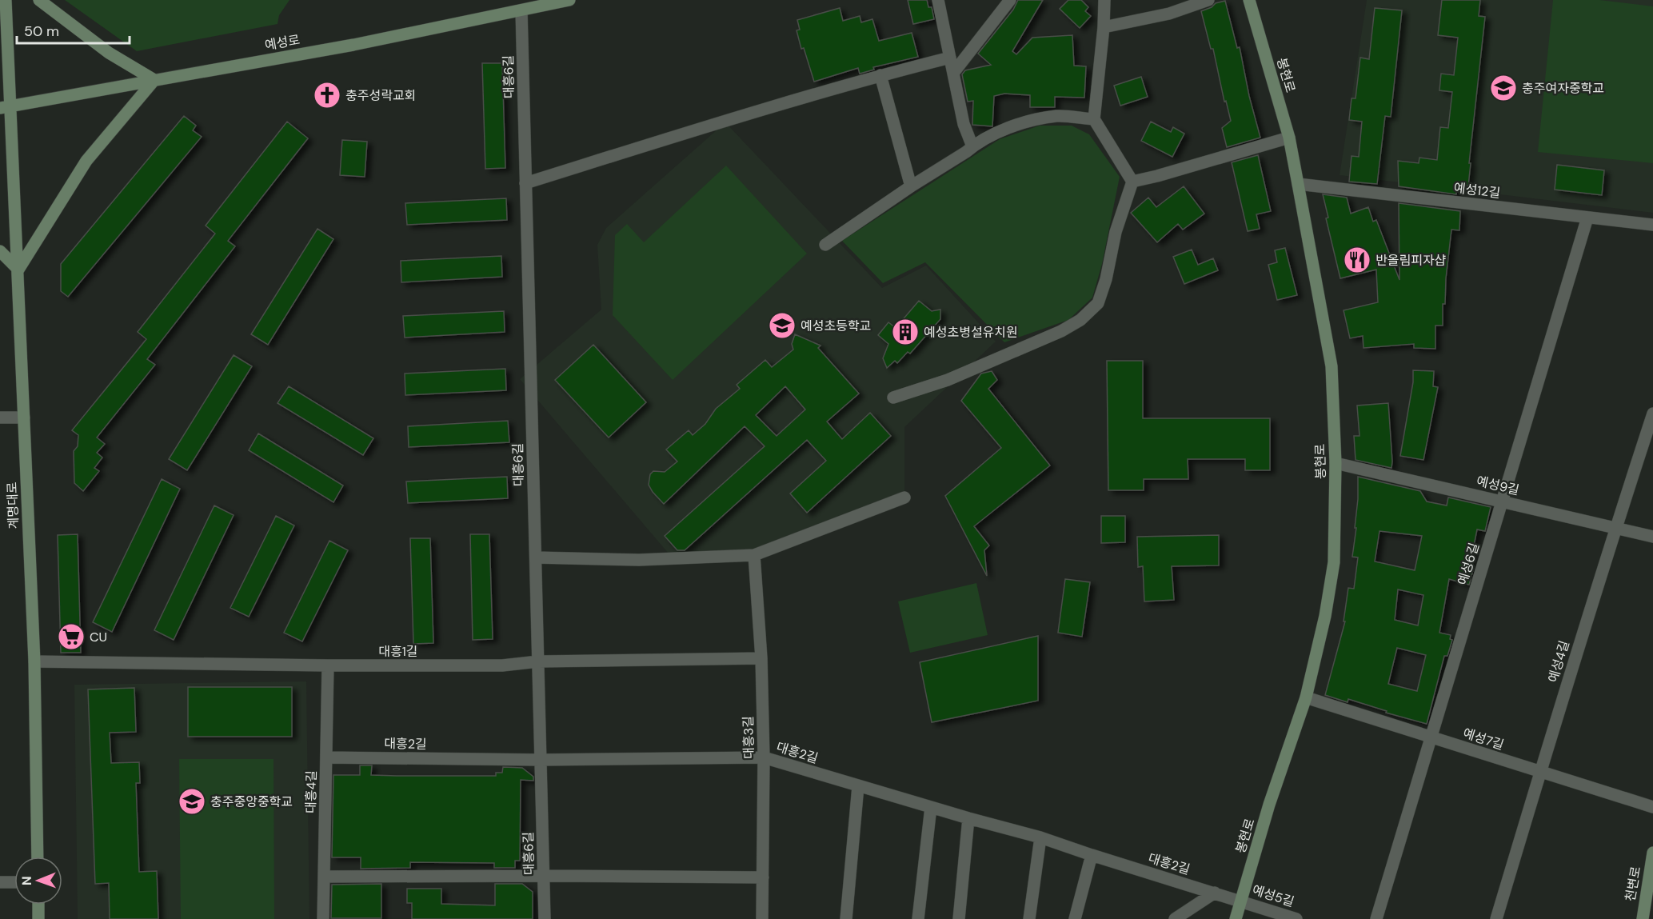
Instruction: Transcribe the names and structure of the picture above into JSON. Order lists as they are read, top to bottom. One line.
{"streets":{"street":["예성로","봉현로","대흥6길","예성12길","예성9길","계명대로","예성6길","대흥1길","예성4길","대흥3길","예성7길","대흥2길","대흥4길","천변로","예성5길"]},"crossings":[["예성로","대흥6길"],["예성로","계명대로"],["봉현로","예성12길"],["봉현로","예성9길"],["봉현로","예성7길"],["봉현로","대흥2길"],["봉현로","예성5길"],["대흥6길","대흥1길"],["대흥6길","대흥2길"],["예성12길","예성6길"],["예성9길","예성6길"],["예성9길","예성4길"],["계명대로","대흥1길"],["예성6길","예성7길"],["대흥1길","대흥3길"],["대흥1길","대흥4길"],["예성4길","예성7길"],["대흥3길","대흥2길"],["대흥2길","대흥4길"],["대흥2길","예성5길"]],"places":{"school or university":["충주여자중학교","예성초등학교","충주중앙중학교"],"church":["충주성락교회"],"restaurant":["반올림피자샵"],"building":["예성초병설유치원"],"supermarket":["CU"]},"scale_bar":"50 m","north":"left"}
